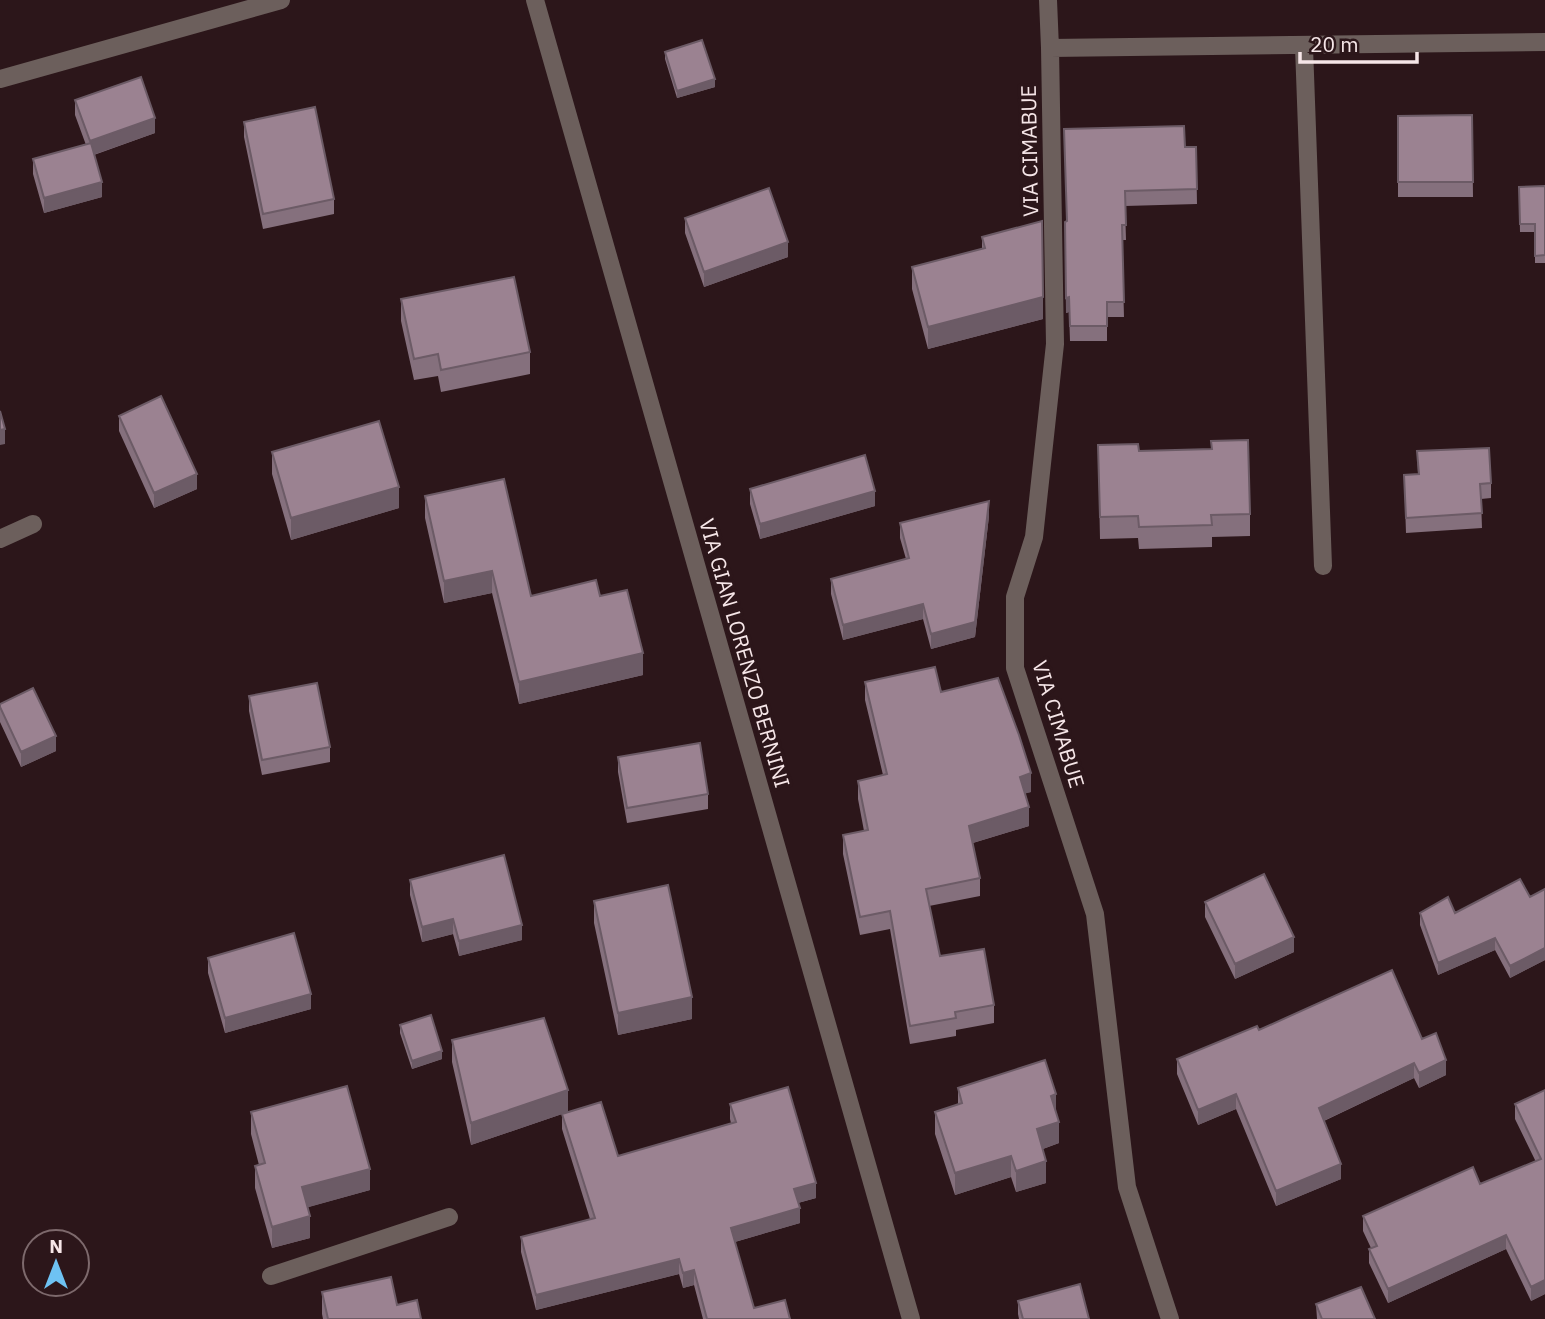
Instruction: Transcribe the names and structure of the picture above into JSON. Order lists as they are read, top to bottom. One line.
{"streets":{"street":["VIA CIMABUE","VIA GIAN LORENZO BERNINI"]},"scale_bar":"20 m","north":"top"}
